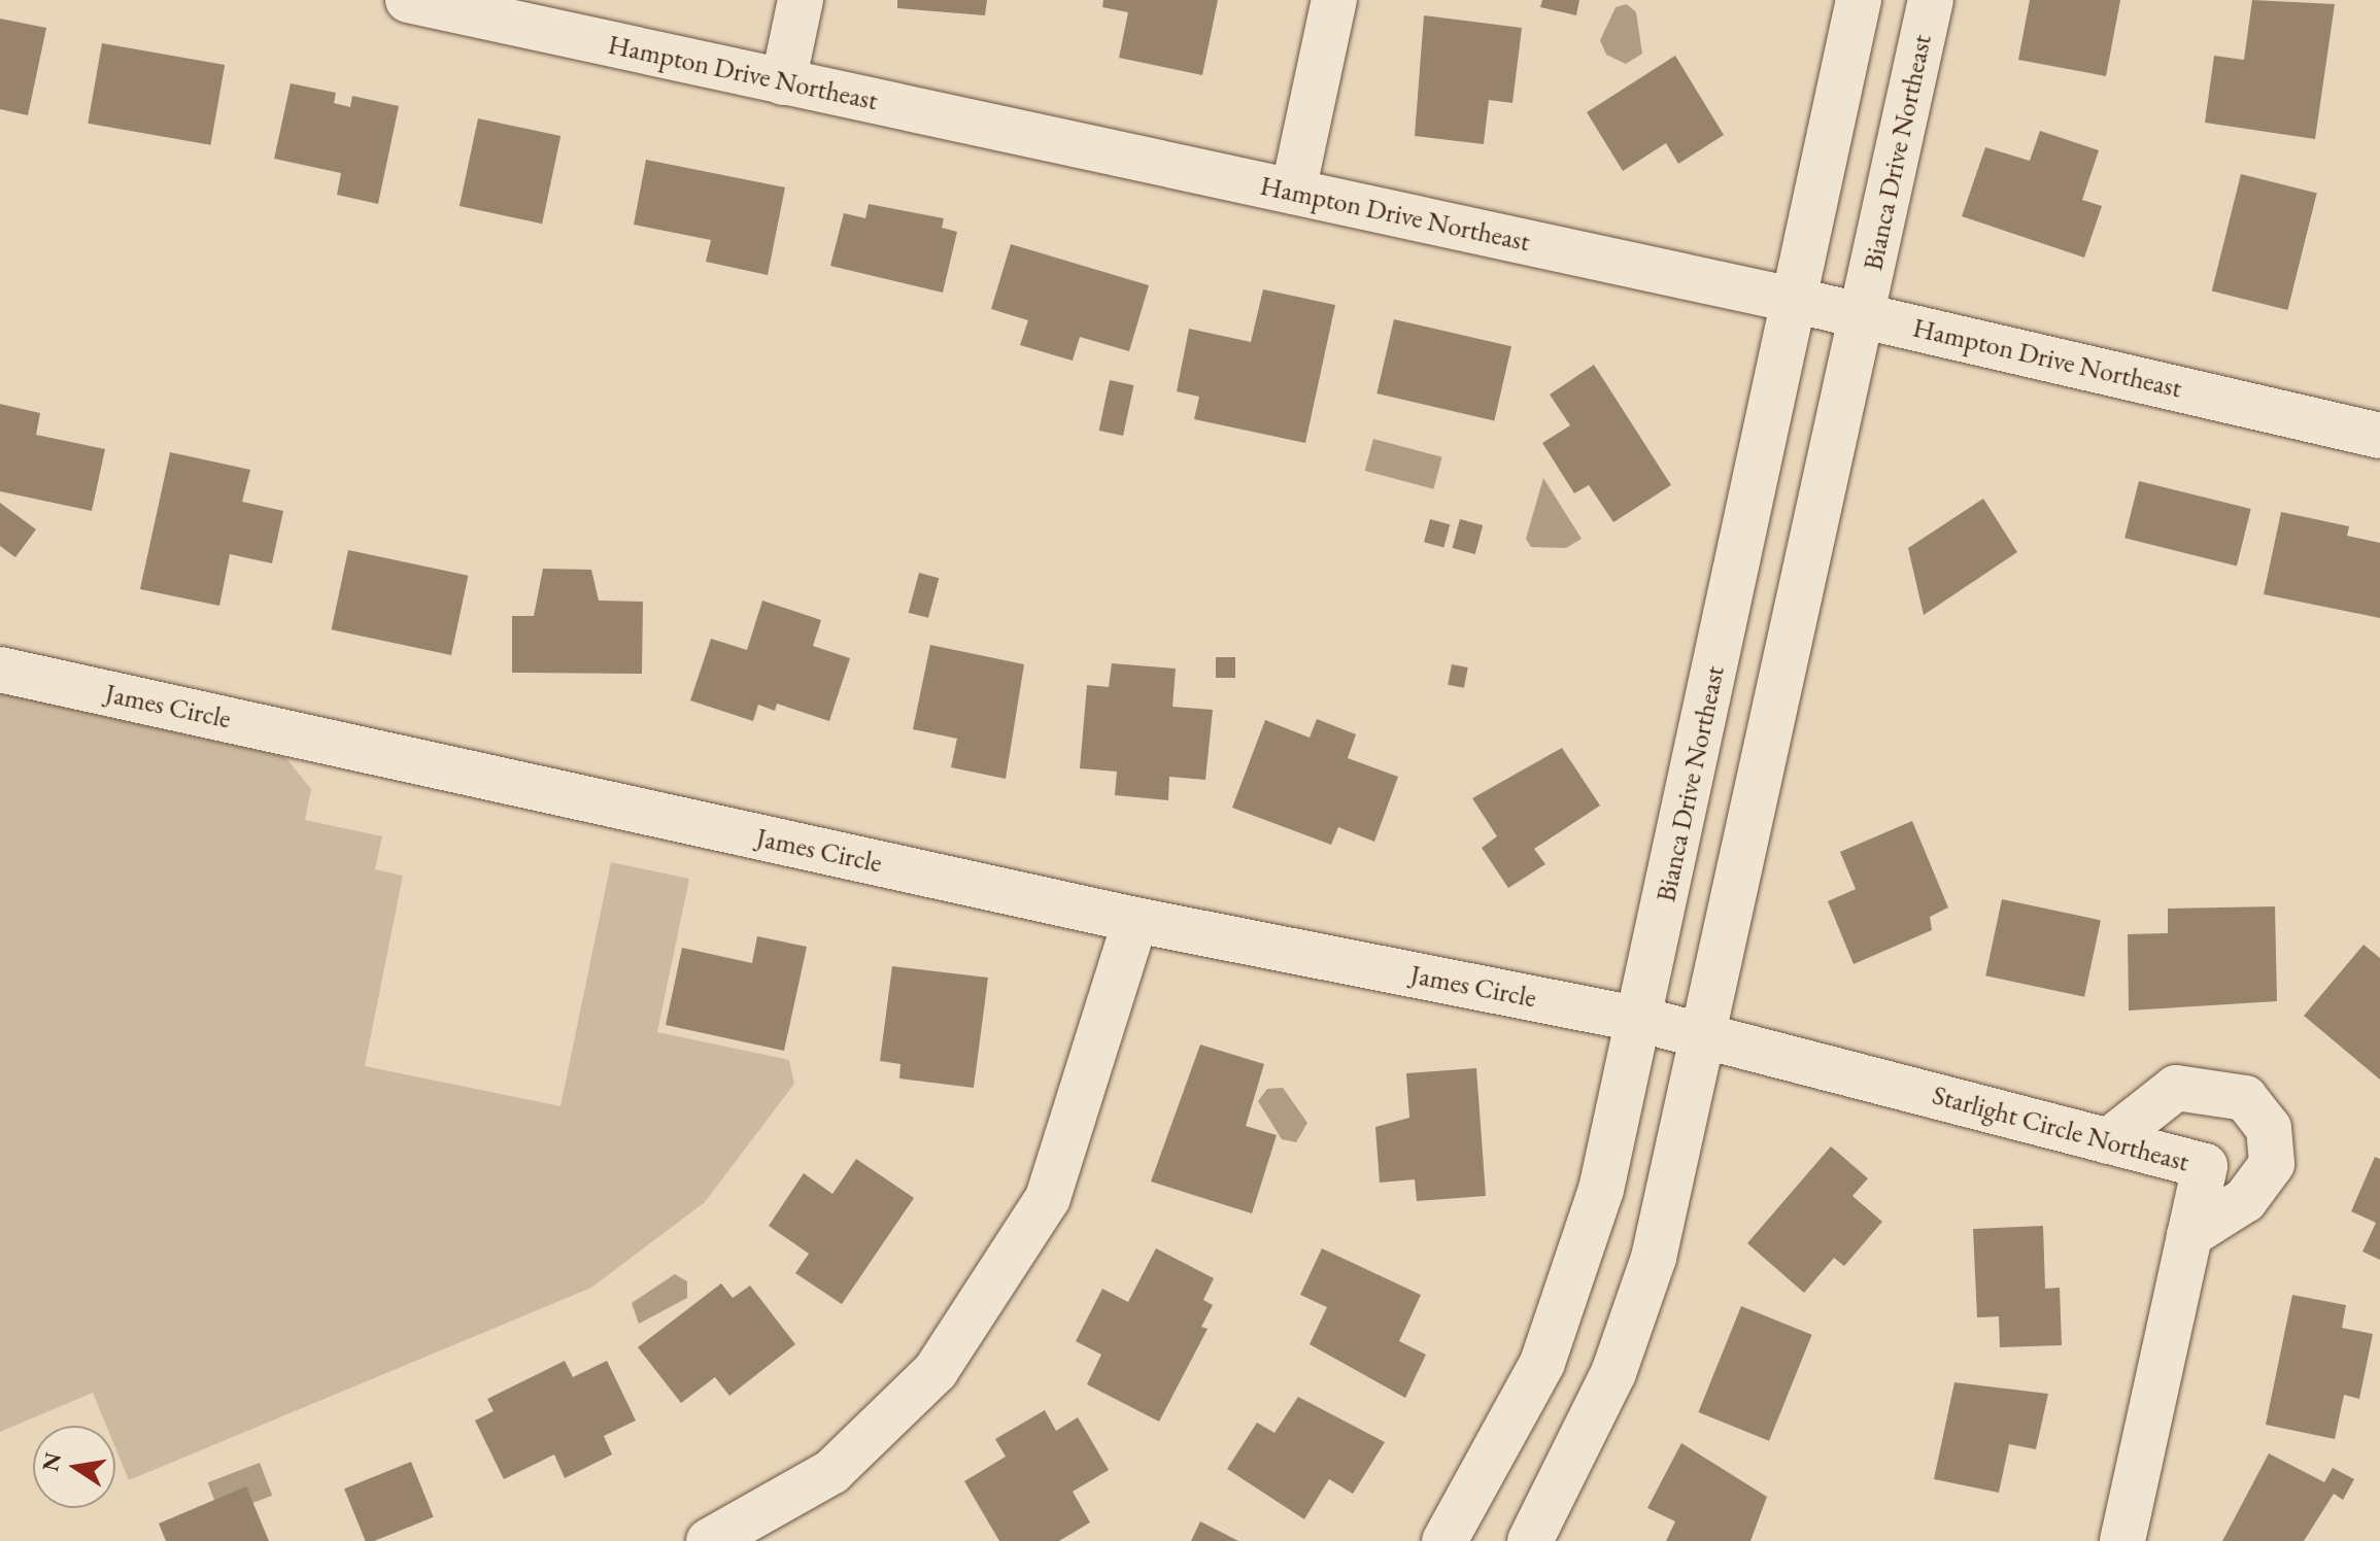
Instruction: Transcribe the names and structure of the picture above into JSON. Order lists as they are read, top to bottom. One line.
{"streets":{"street":["Hampton Drive Northeast","Bianca Drive Northeast","James Circle","Starlight Circle Northeast"]},"crossings":[["Hampton Drive Northeast","Bianca Drive Northeast"],["Bianca Drive Northeast","James Circle"],["Bianca Drive Northeast","Starlight Circle Northeast"],["James Circle","Starlight Circle Northeast"]],"north":"left"}
